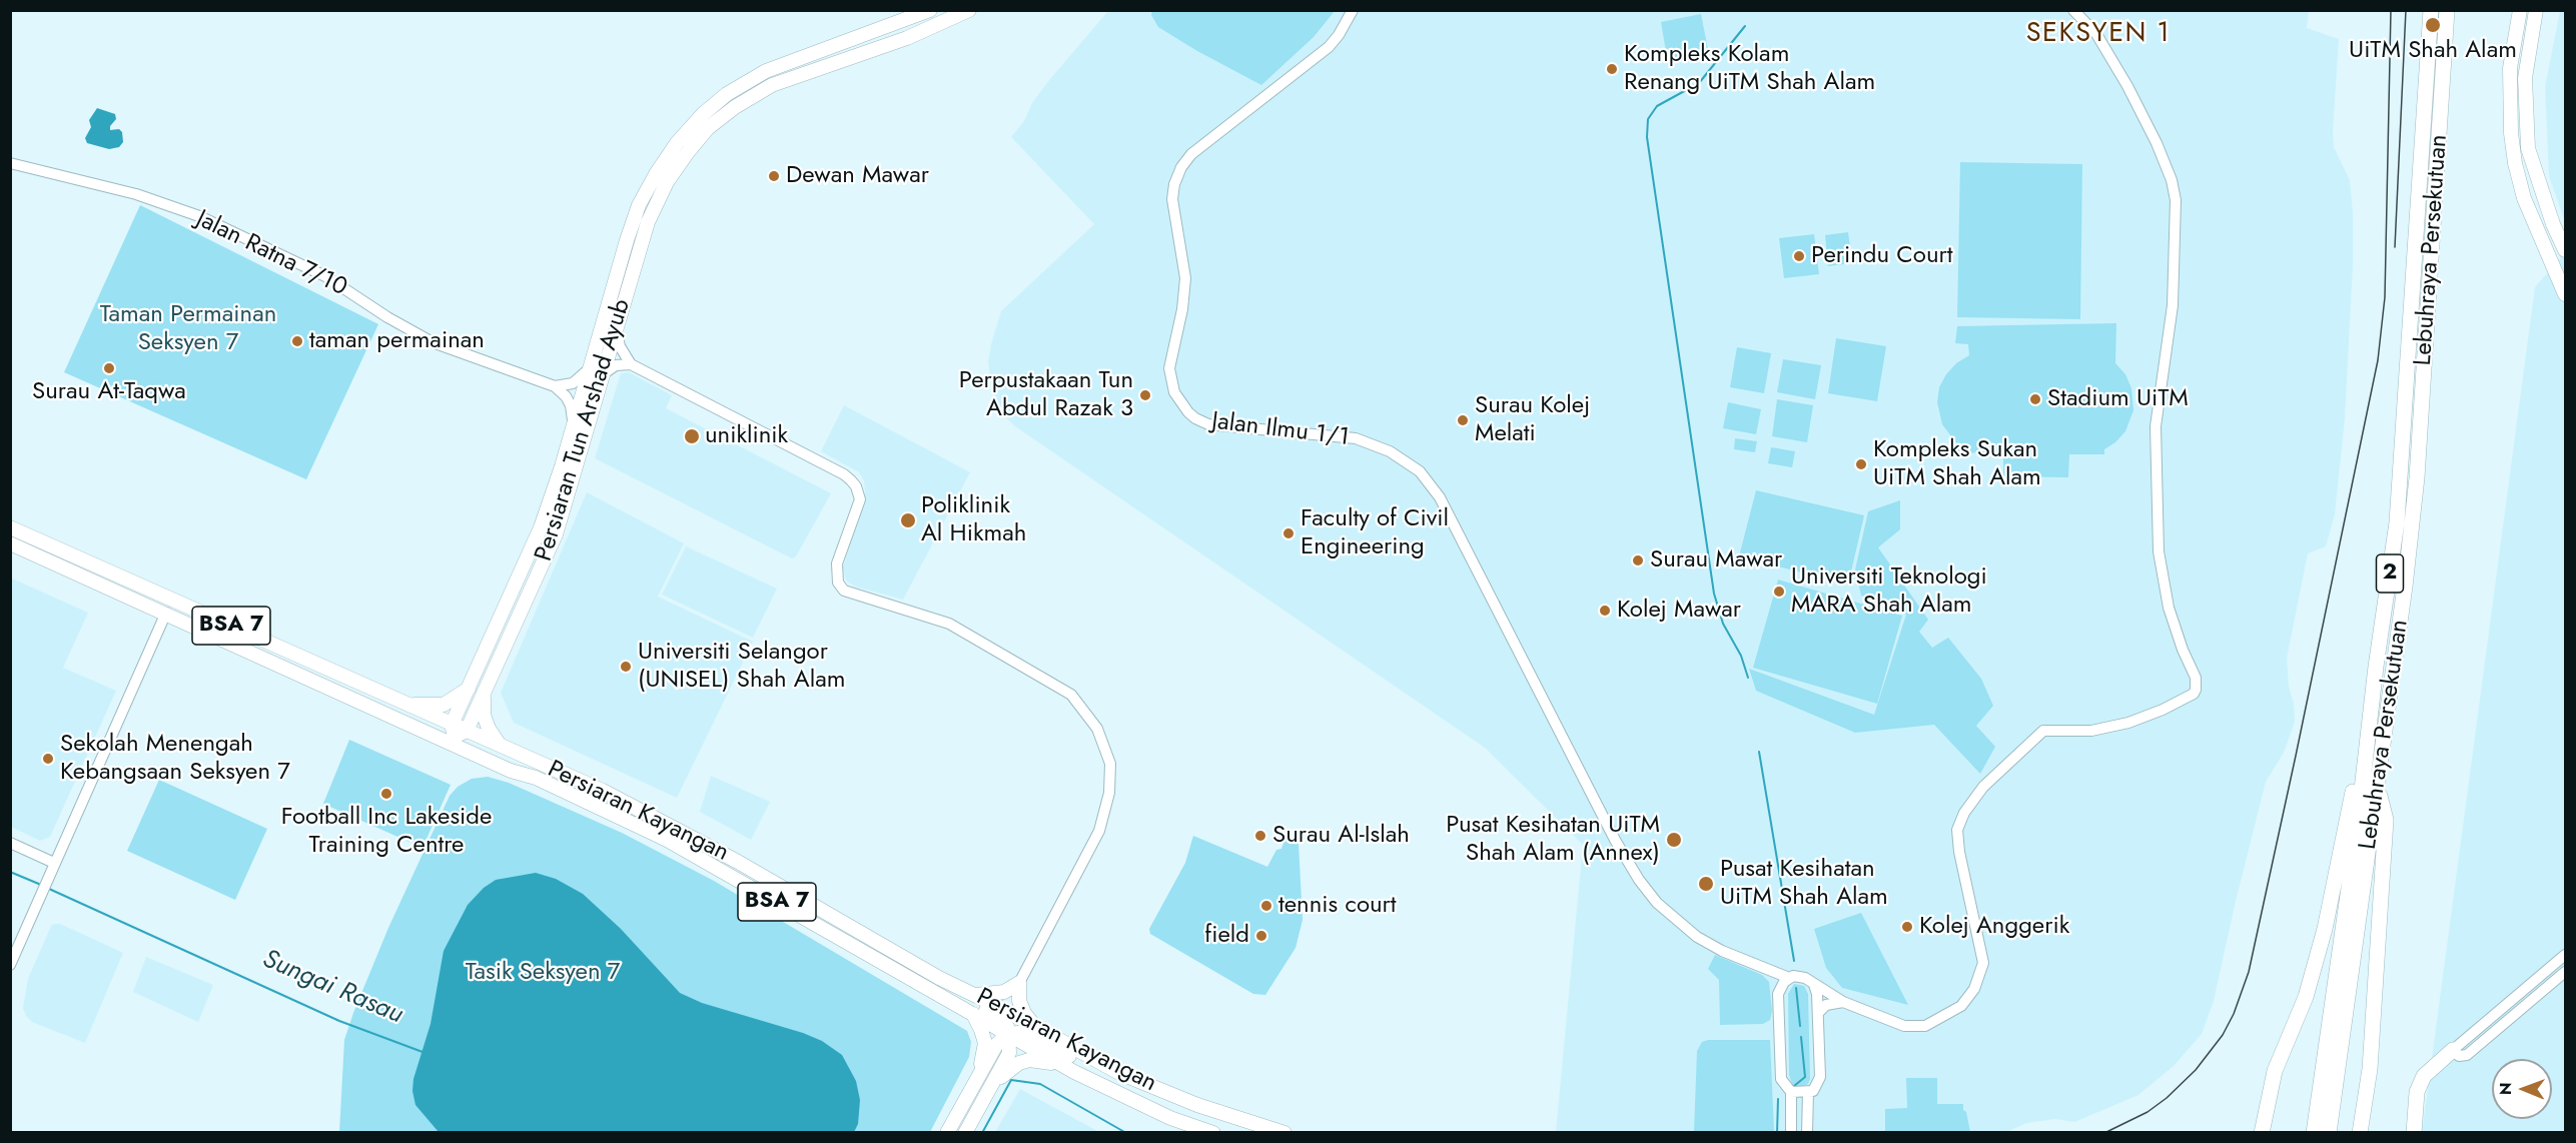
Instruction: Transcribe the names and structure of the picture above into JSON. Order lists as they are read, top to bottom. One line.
{"streets":{"highway":["Lebuhraya Persekutuan","2"],"main road":["Persiaran Tun Arshad Ayub","BSA 7","Persiaran Kayangan"],"street":["Jalan Ratna 7/10","Jalan Ilmu 1/1"]},"crossings":[["Persiaran Tun Arshad Ayub","Persiaran Kayangan"]],"districts":["SEKSYEN 1"],"water":["Sungai Rasau"],"parks":["Taman Permainan Seksyen 7","Tasik Seksyen 7"],"places":["UiTM Shah Alam","Kompleks Kolam Renang UiTM Shah Alam","Dewan Mawar","Perindu Court","taman permainan","Surau At-Taqwa","Perpustakaan Tun Abdul Razak 3","Stadium UiTM","Surau Kolej Melati","uniklinik","Kompleks Sukan UiTM Shah Alam","Poliklinik Al Hikmah","Faculty of Civil Engineering","Surau Mawar","Universiti Teknologi MARA Shah Alam","Kolej Mawar","Universiti Selangor (UNISEL) Shah Alam","Sekolah Menengah Kebangsaan Seksyen 7","Football Inc Lakeside Training Centre","Surau Al-Islah","Pusat Kesihatan UiTM Shah Alam (Annex)","Pusat Kesihatan UiTM Shah Alam","tennis court","Kolej Anggerik","field"],"north":"left"}
